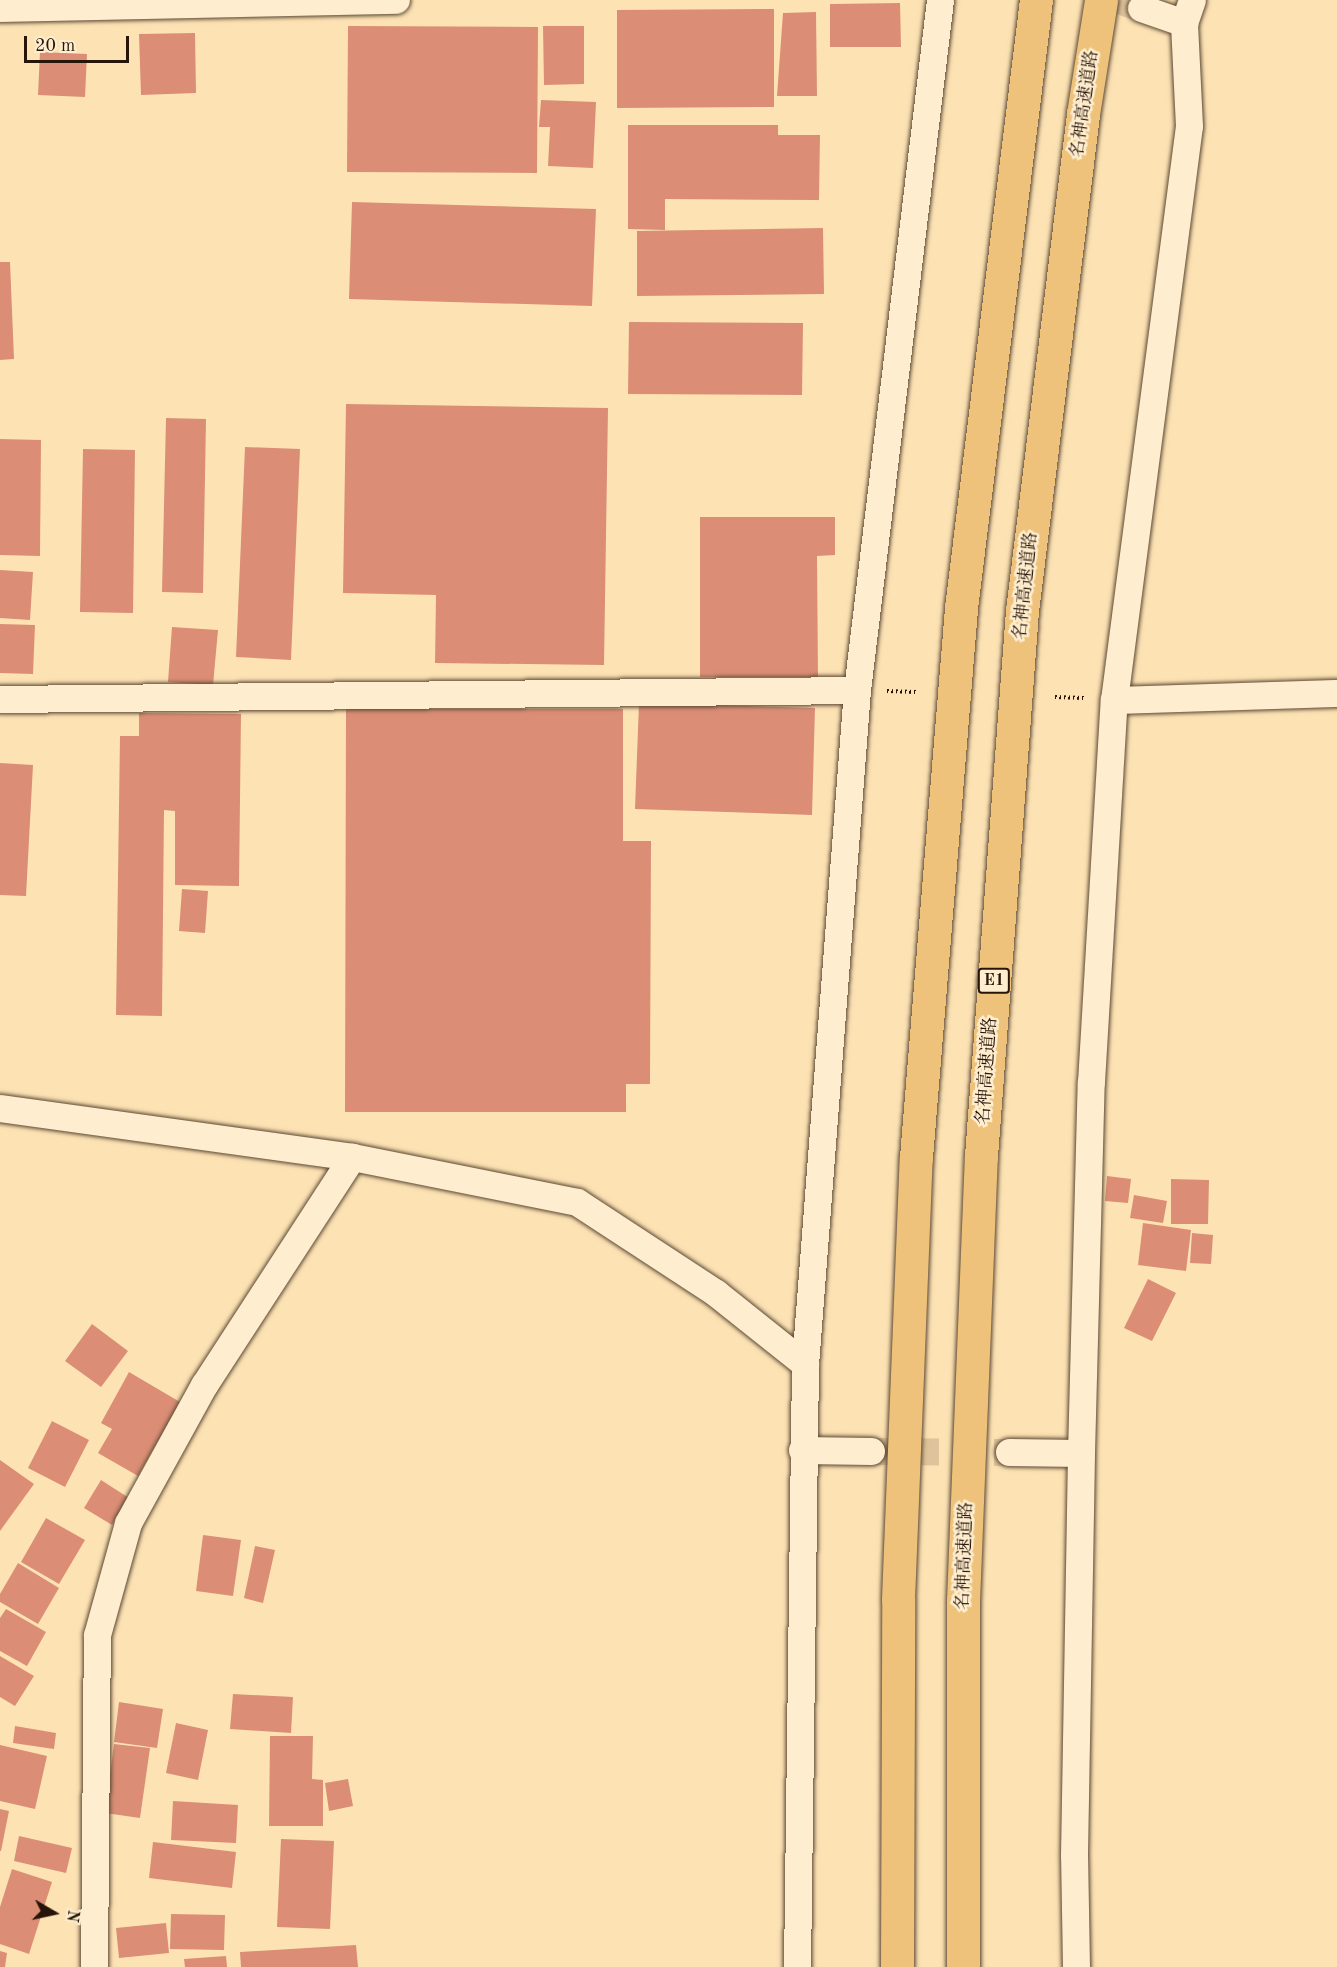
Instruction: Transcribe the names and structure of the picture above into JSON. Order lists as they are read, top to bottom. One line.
{"streets":{"highway":["名神高速道路","E1"]},"scale_bar":"20 m","north":"right"}
